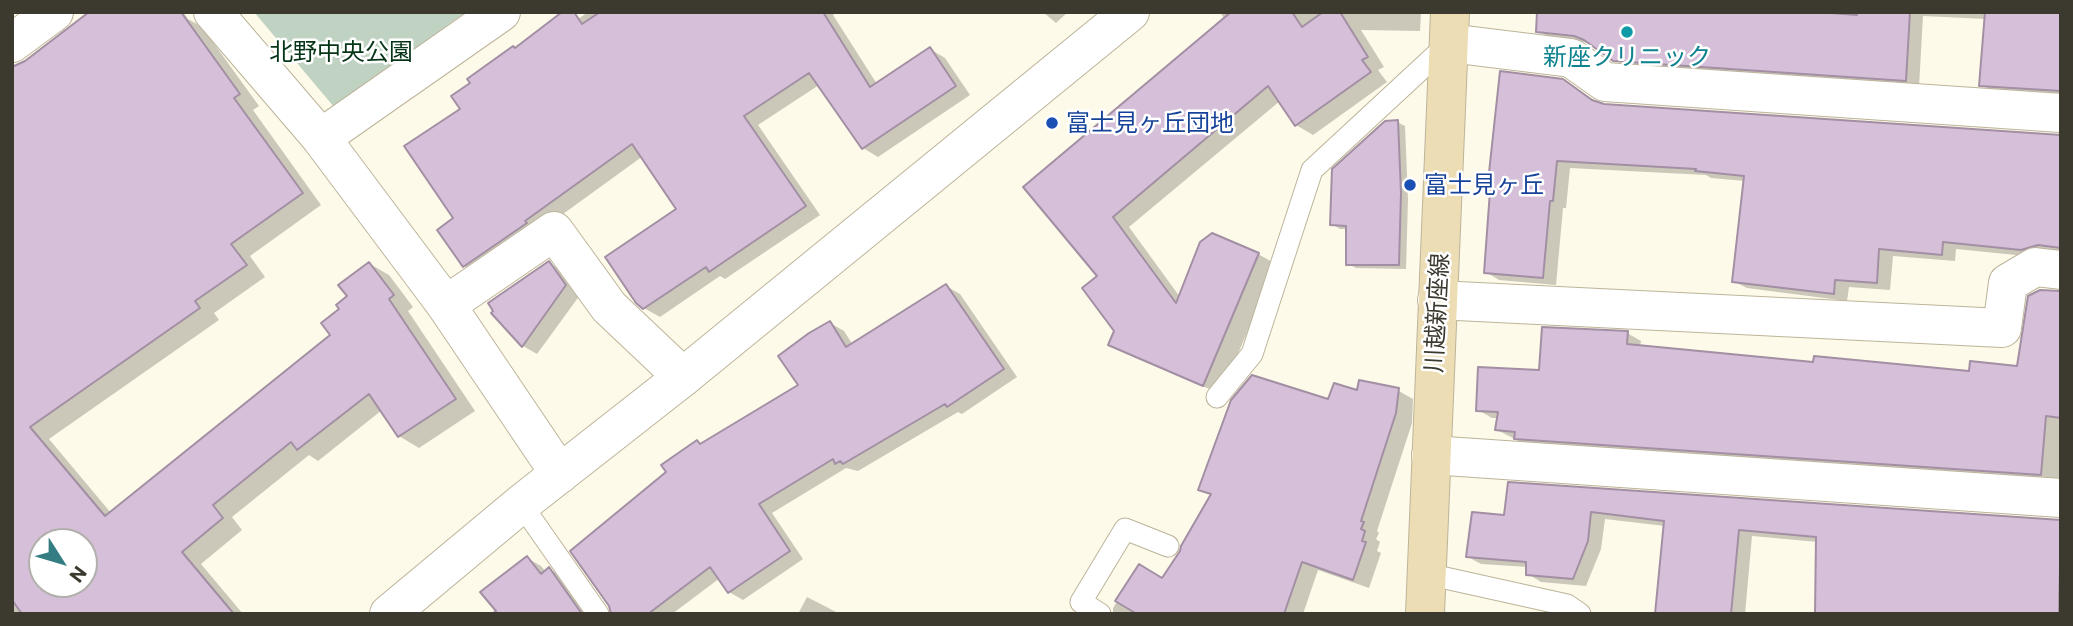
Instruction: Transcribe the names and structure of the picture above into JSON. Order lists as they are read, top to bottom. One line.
{"streets":{"main road":["川越新座線"]},"parks":["北野中央公園"],"places":["新座クリニック","富士見ヶ丘団地","富士見ヶ丘"],"north":"bottom right"}
